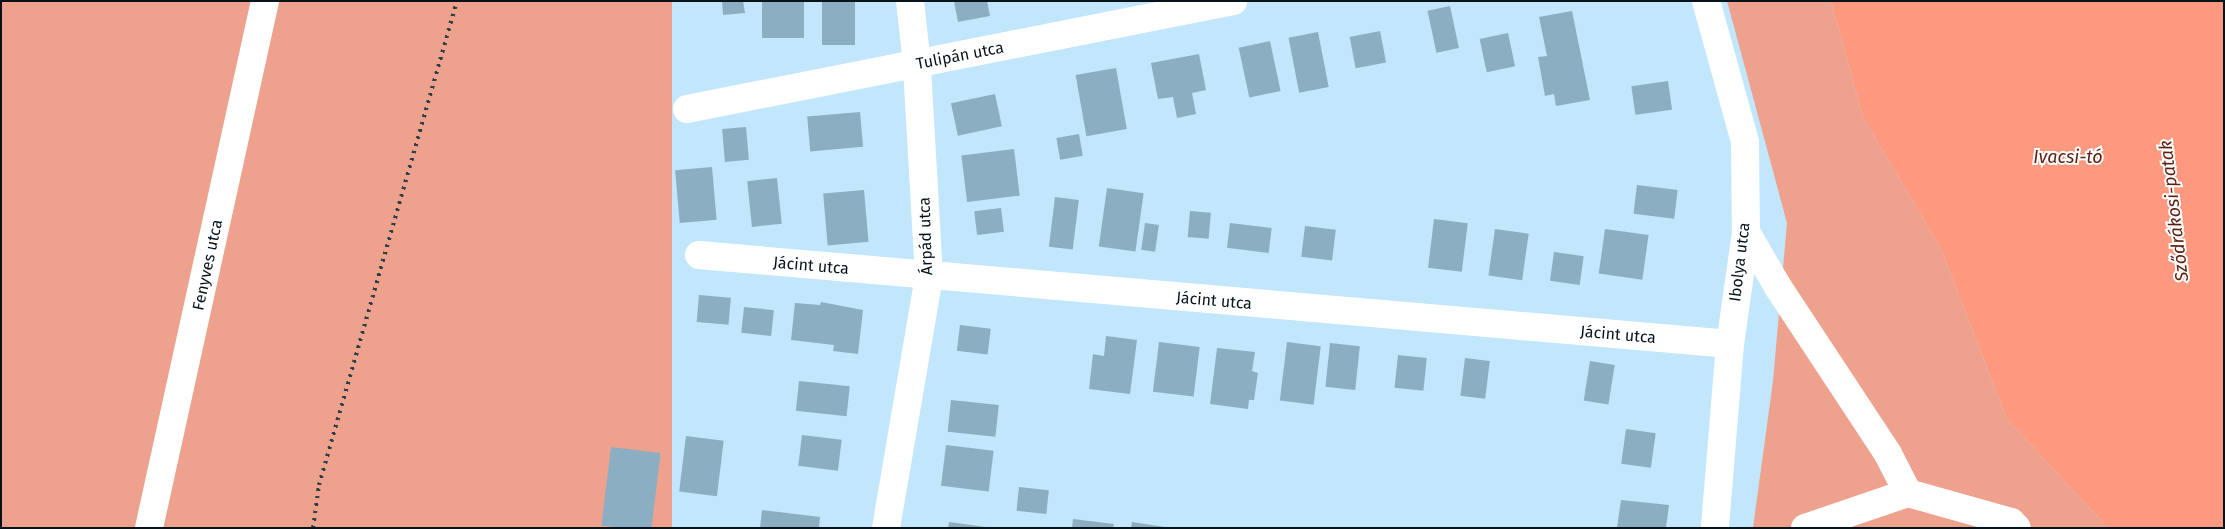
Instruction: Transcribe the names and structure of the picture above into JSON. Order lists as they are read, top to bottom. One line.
{"streets":{"street":["Tulipán utca","Árpád utca","Ibolya utca","Fenyves utca","Jácint utca"]},"crossings":[["Tulipán utca","Árpád utca"],["Árpád utca","Jácint utca"],["Ibolya utca","Jácint utca"]],"water":["Ivacsi-tó","Sződrákosi-patak"]}
